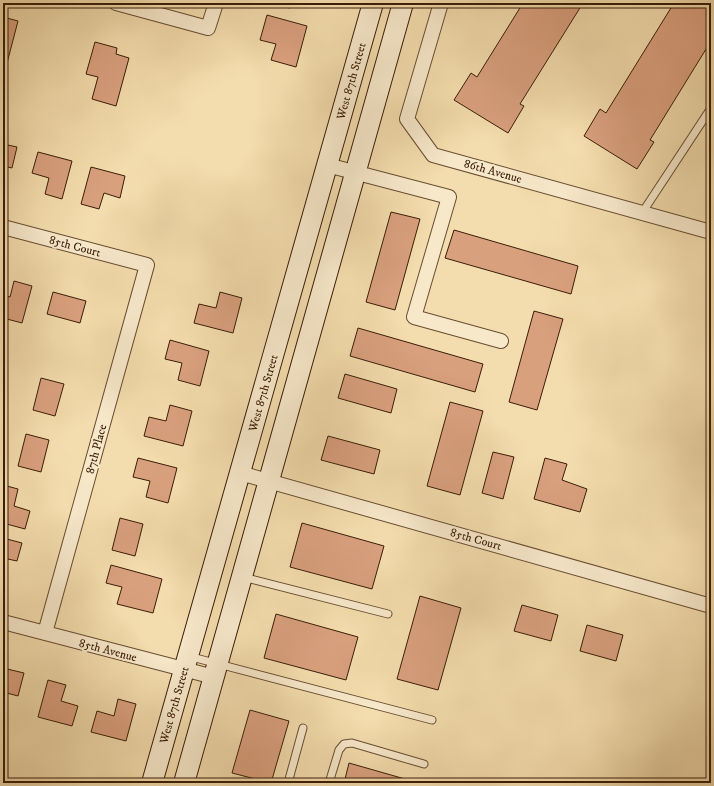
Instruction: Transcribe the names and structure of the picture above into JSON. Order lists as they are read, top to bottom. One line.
{"streets":{"main road":["West 87th Street"],"street":["86th Avenue","85th Court","87th Place","85th Avenue"]},"crossings":[["West 87th Street","85th Court"],["West 87th Street","85th Avenue"],["85th Court","87th Place"],["87th Place","85th Avenue"]]}
